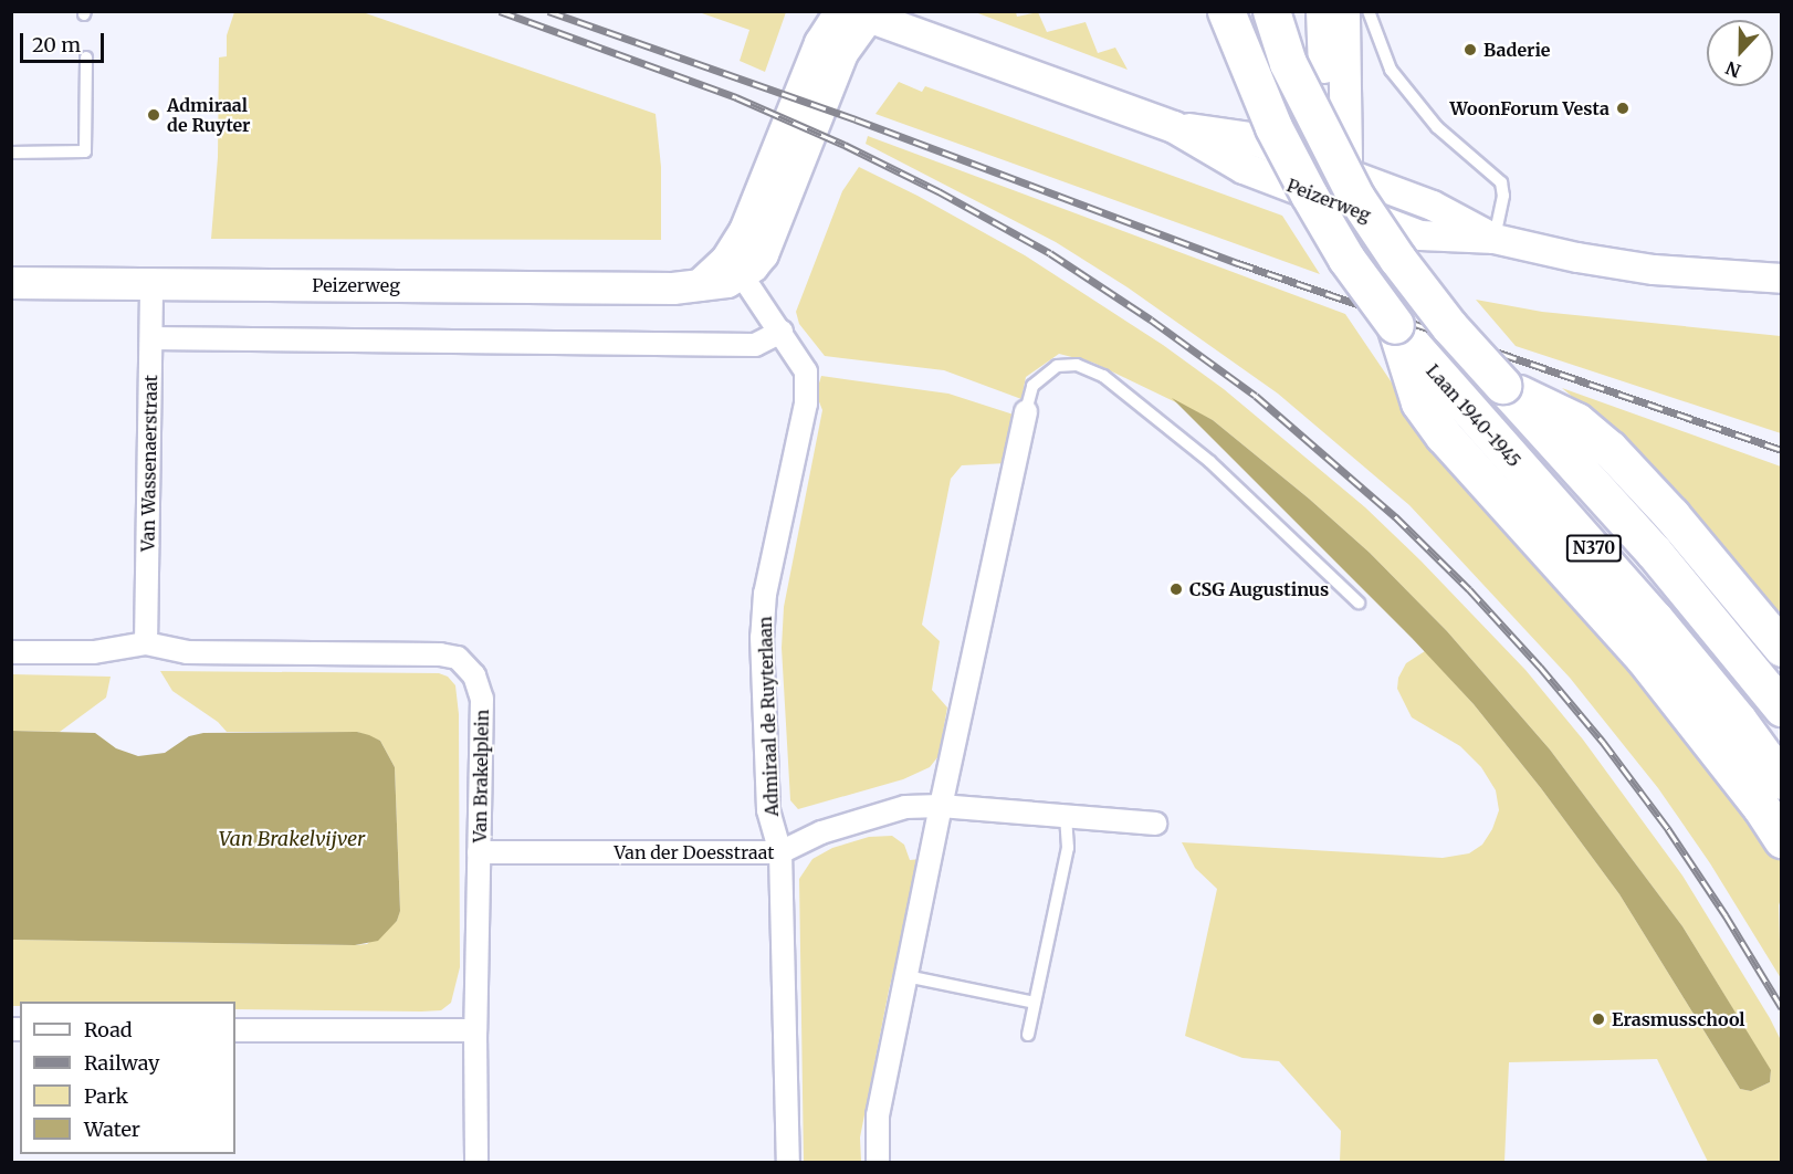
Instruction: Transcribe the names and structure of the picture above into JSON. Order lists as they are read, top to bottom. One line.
{"streets":{"highway":["Laan 1940-1945","N370"],"main road":["Peizerweg"],"street":["Van Wassenaerstraat","Admiraal de Ruyterlaan","Van Brakelplein","Van der Doesstraat"]},"crossings":[["Peizerweg","Van Wassenaerstraat"],["Peizerweg","Admiraal de Ruyterlaan"],["Laan 1940-1945","N370"],["Van Wassenaerstraat","Van Brakelplein"],["Admiraal de Ruyterlaan","Van der Doesstraat"],["Van Brakelplein","Van der Doesstraat"]],"water":["Van Brakelvijver"],"places":["Baderie","WoonForum Vesta","Admiraal de Ruyter","CSG Augustinus","Erasmusschool"],"legend":["Road","Railway","Park","Water"],"scale_bar":"20 m","north":"bottom"}
